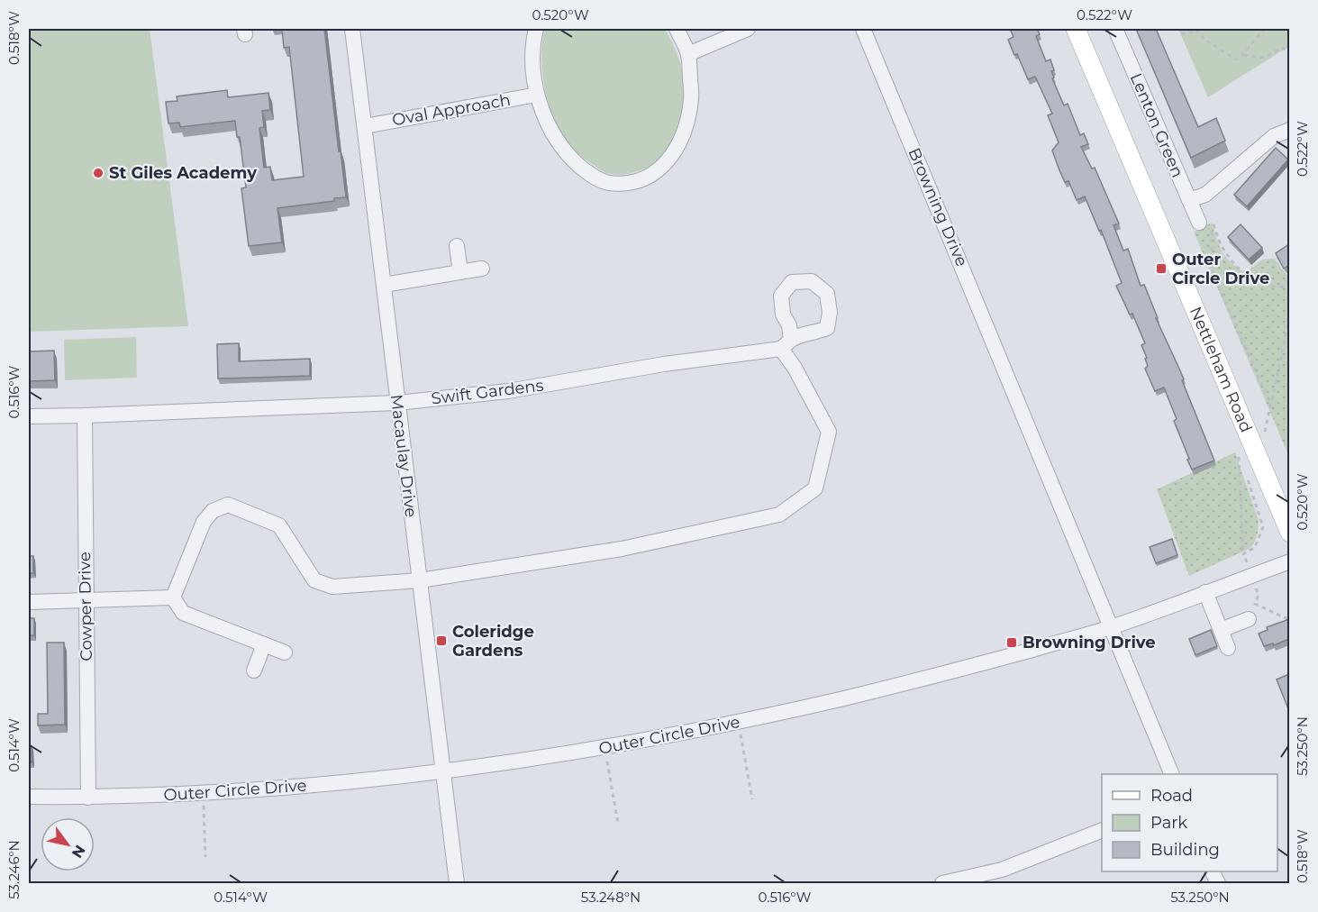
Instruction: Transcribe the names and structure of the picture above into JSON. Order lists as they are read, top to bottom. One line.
{"streets":{"main road":["Nettleham Road"],"street":["Oval Approach","Lenton Green","Browning Drive","Swift Gardens","Macaulay Drive","Cowper Drive","Outer Circle Drive"]},"crossings":[["Oval Approach","Macaulay Drive"],["Browning Drive","Outer Circle Drive"],["Swift Gardens","Macaulay Drive"],["Swift Gardens","Cowper Drive"],["Macaulay Drive","Outer Circle Drive"],["Cowper Drive","Outer Circle Drive"]],"places":{"other":["St Giles Academy"],"transit":["Outer Circle Drive","Coleridge Gardens","Browning Drive"]},"legend":["Road","Park","Building"],"north":"bottom right","coordinates":["0.520°W","0.522°W","0.518°W","0.516°W","0.514°W","53.250°N","53.246°N","53.248°N"]}
